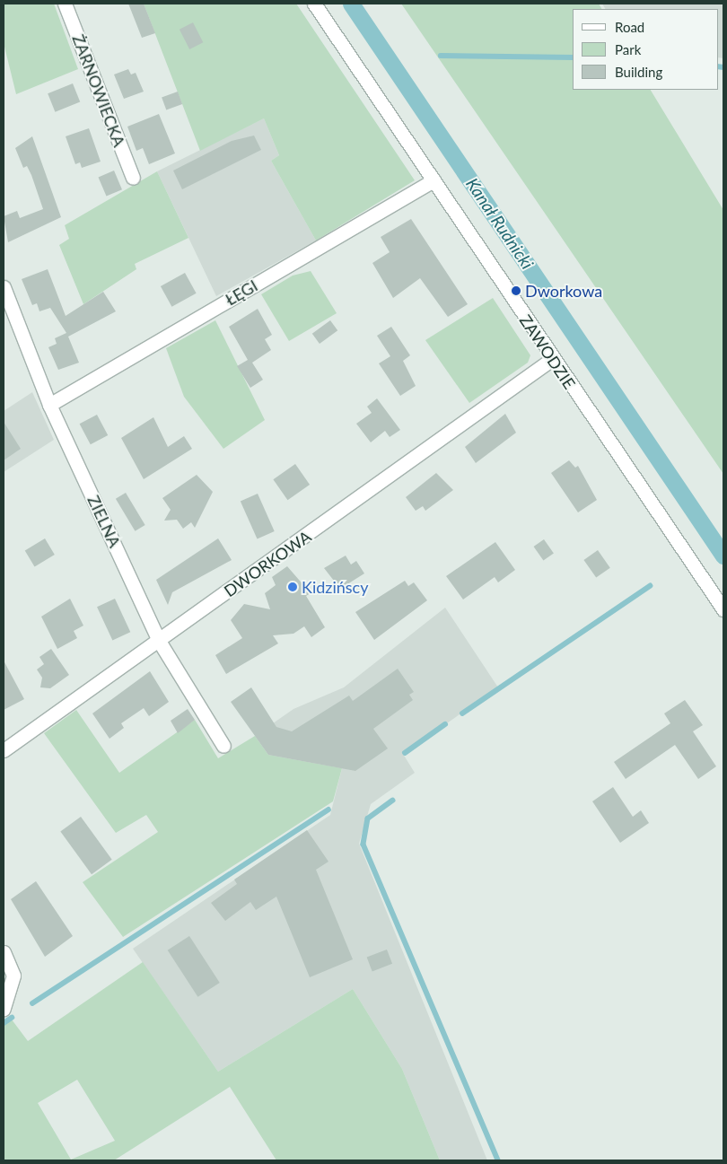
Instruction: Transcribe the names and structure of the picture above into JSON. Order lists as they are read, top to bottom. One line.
{"streets":{"street":["ŻARNOWIECKA","ŁĘGI","ZAWODZIE","ZIELNA","DWORKOWA"]},"crossings":[["ŁĘGI","ZAWODZIE"],["ŁĘGI","ZIELNA"],["ZAWODZIE","DWORKOWA"],["ZIELNA","DWORKOWA"]],"water":["Kanał Rudnicki"],"places":["Dworkowa","Kidzińscy"],"legend":["Road","Park","Building"]}
